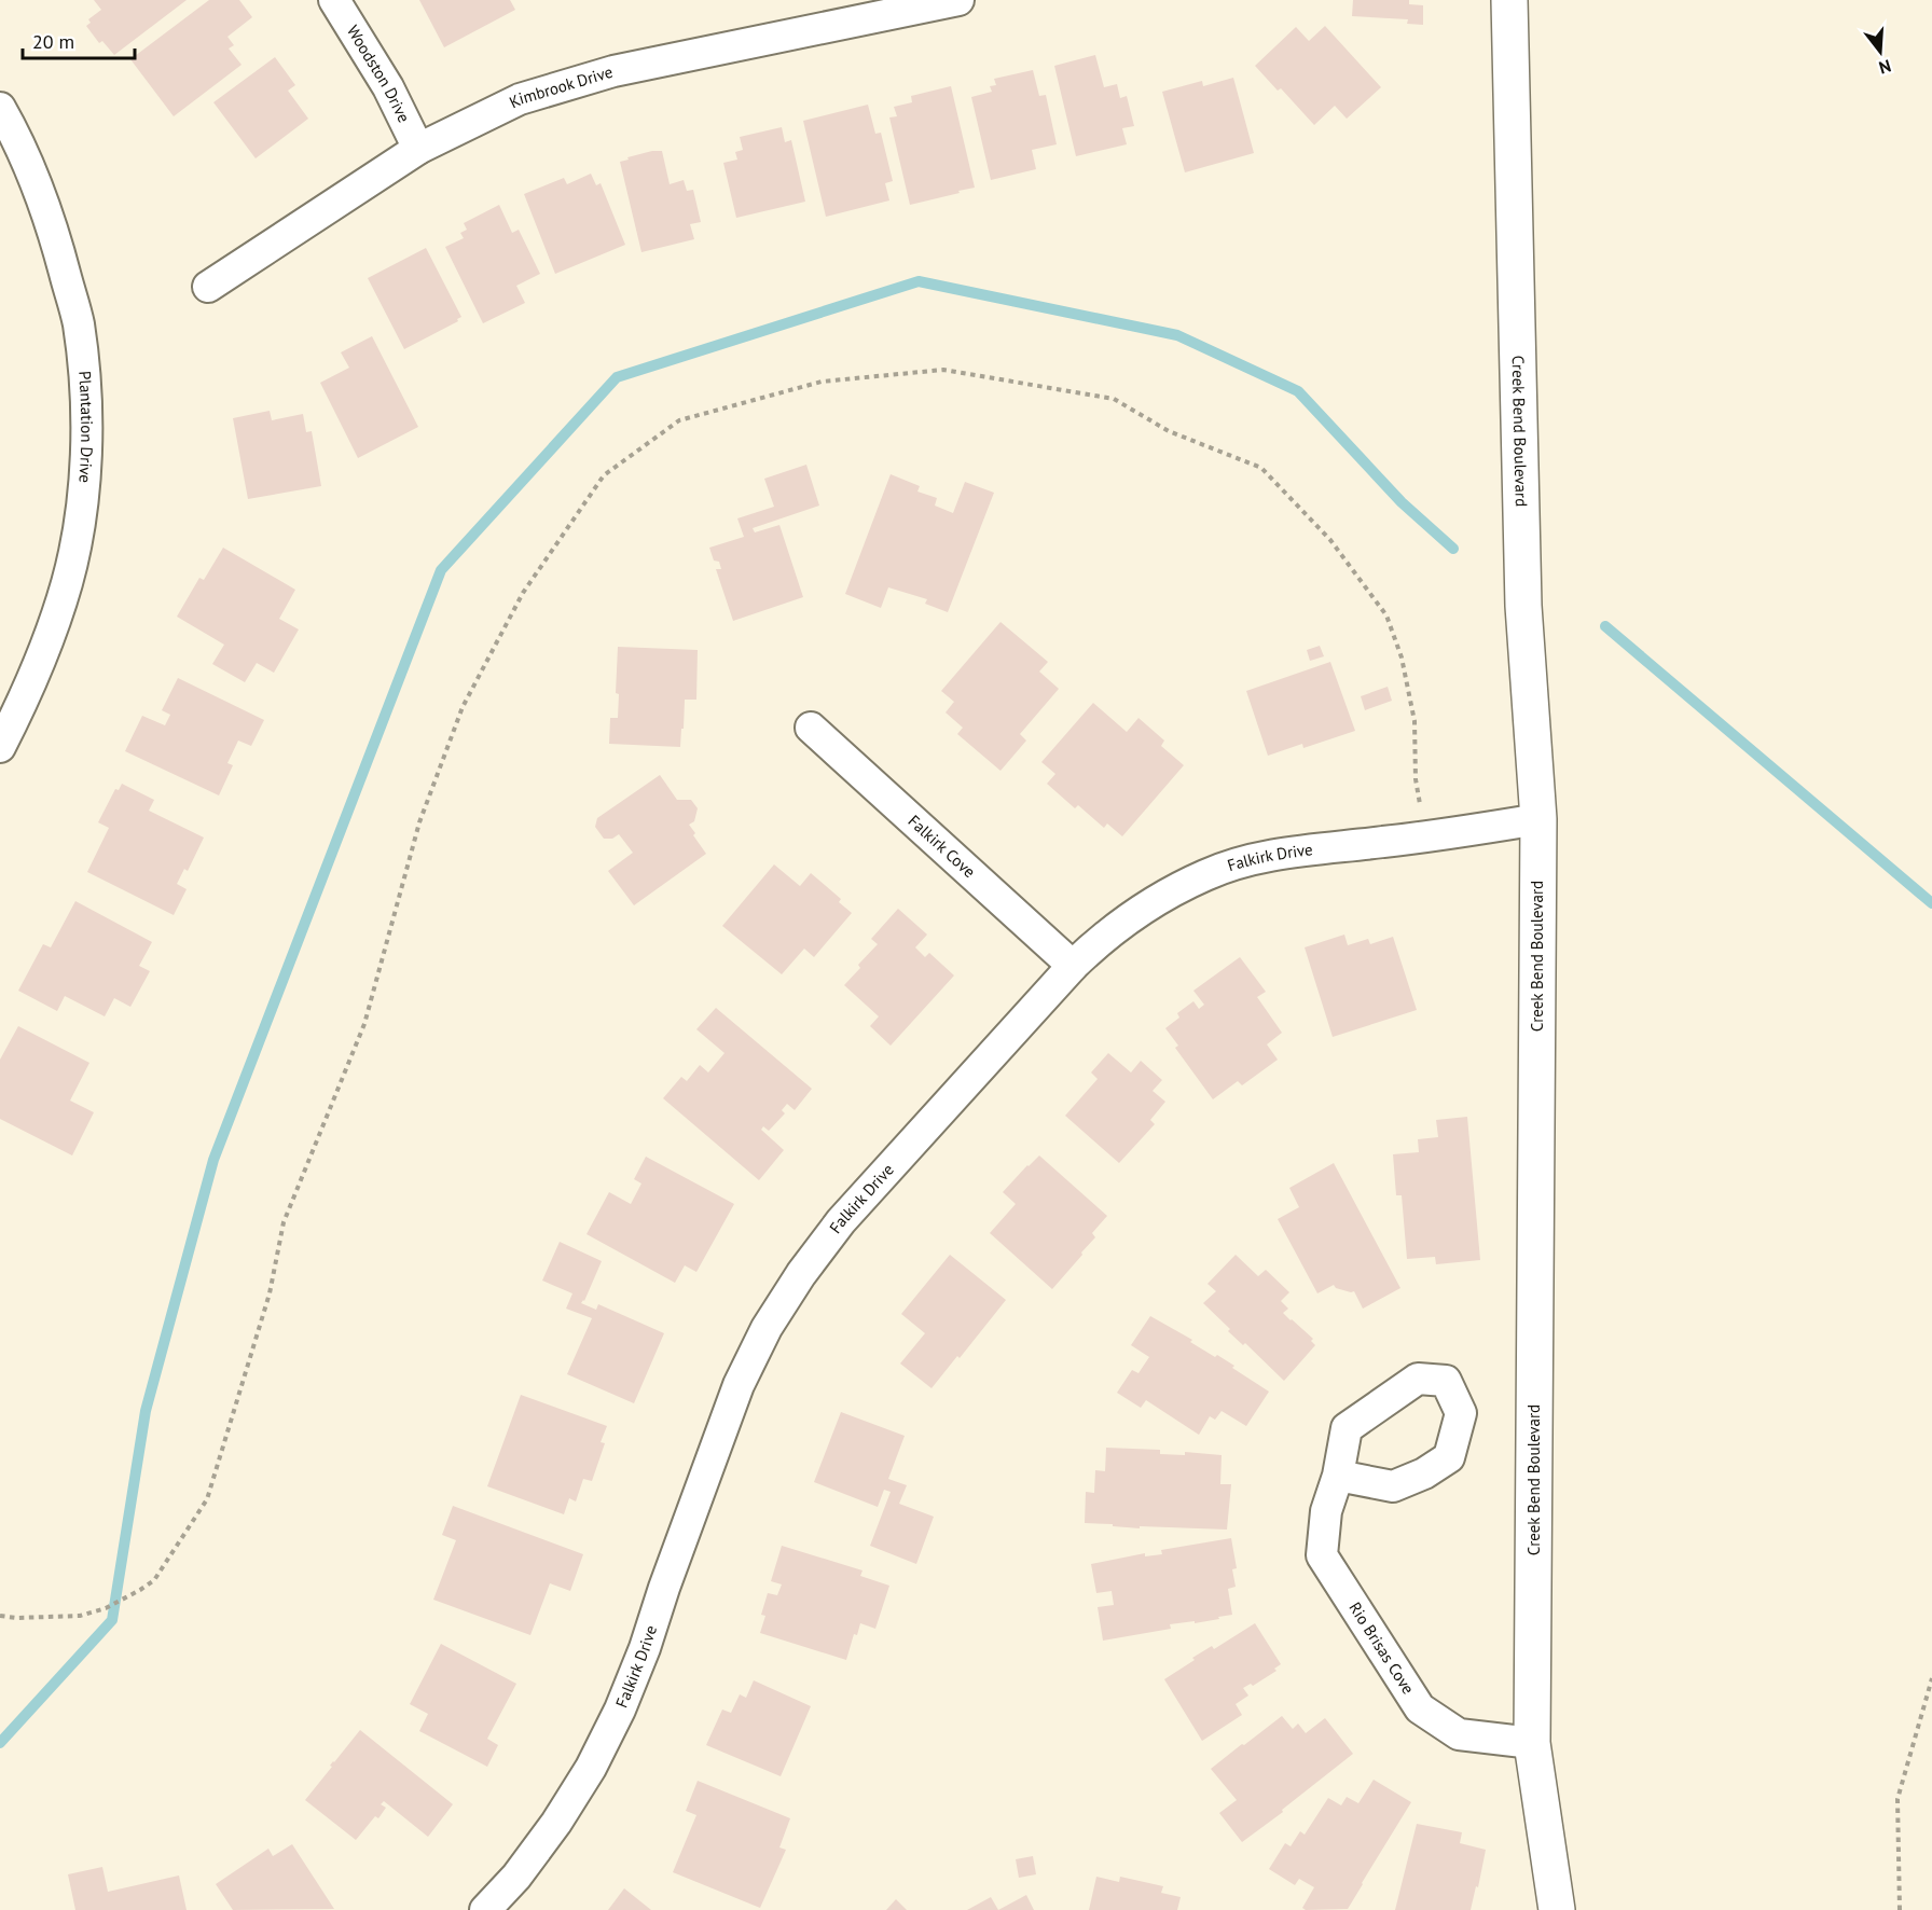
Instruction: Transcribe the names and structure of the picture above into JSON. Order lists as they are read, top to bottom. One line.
{"streets":{"street":["Woodston Drive","Kimbrook Drive","Plantation Drive","Creek Bend Boulevard","Falkirk Cove","Falkirk Drive","Rio Brisas Cove"]},"crossings":[["Woodston Drive","Kimbrook Drive"],["Creek Bend Boulevard","Falkirk Drive"],["Creek Bend Boulevard","Rio Brisas Cove"],["Falkirk Cove","Falkirk Drive"]],"scale_bar":"20 m","north":"bottom"}
